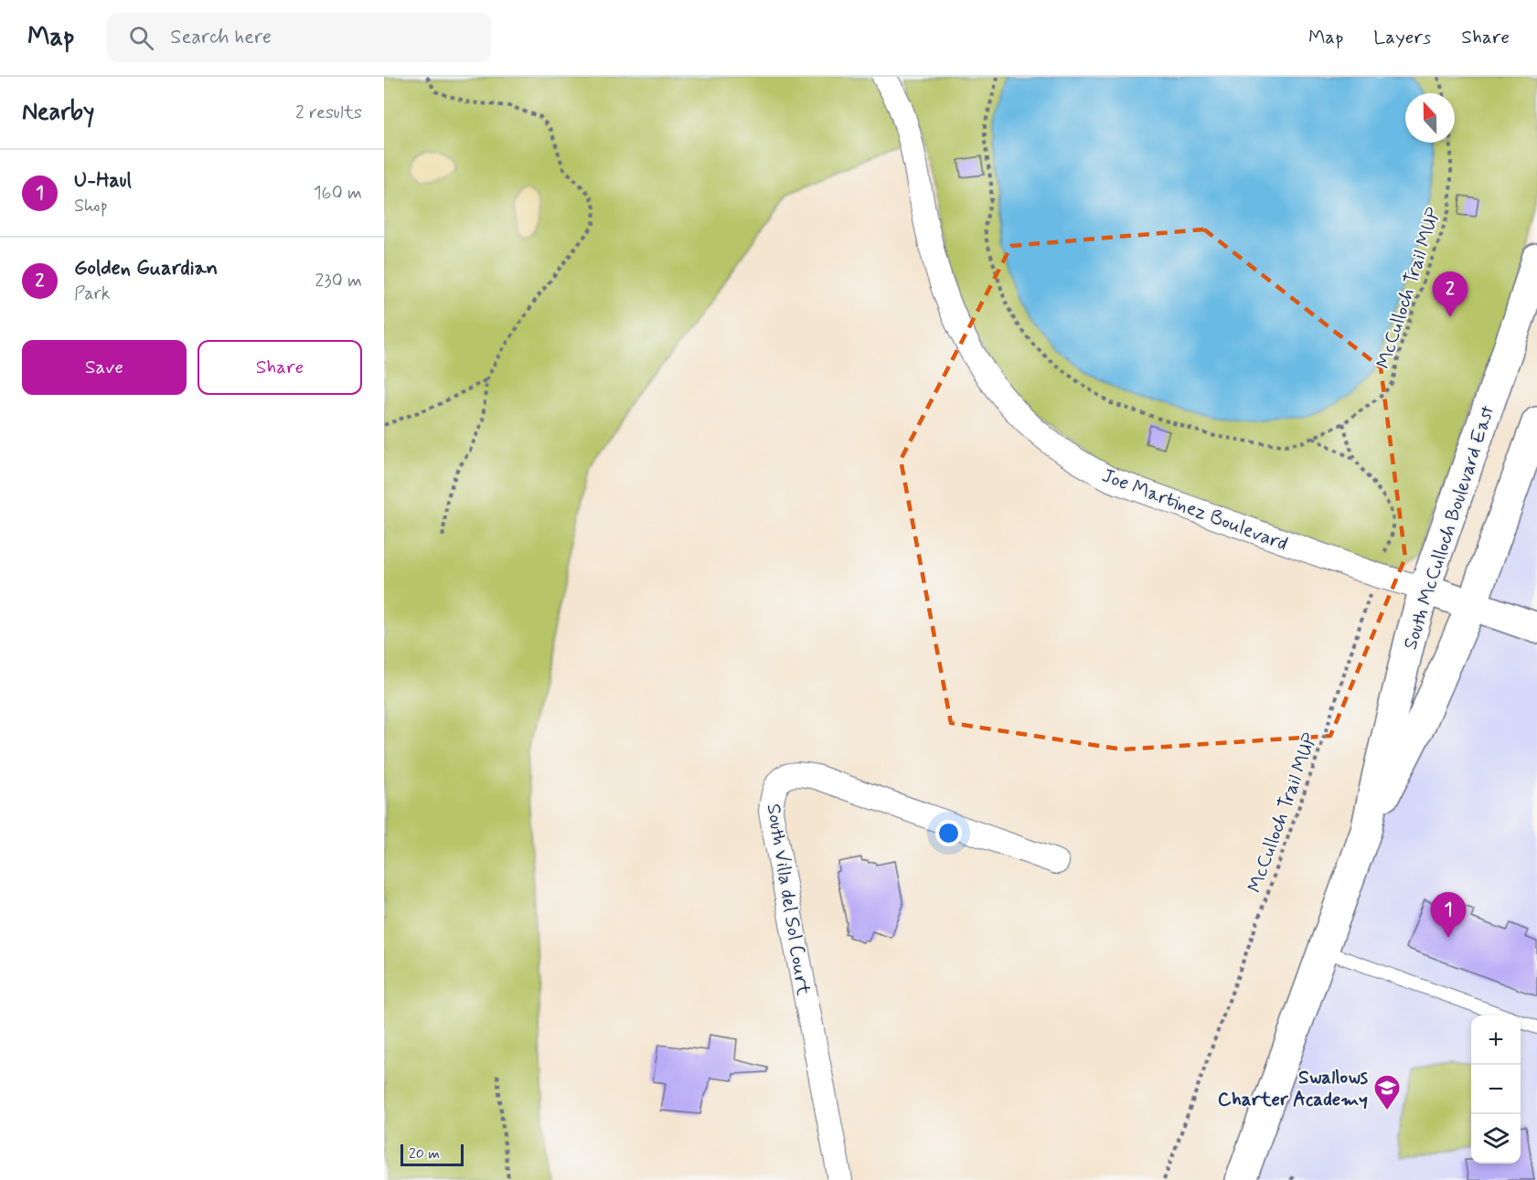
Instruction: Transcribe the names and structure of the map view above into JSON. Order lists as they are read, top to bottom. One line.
{"streets":{"main road":["South McCulloch Boulevard East"],"street":["Joe Martinez Boulevard","South Villa del Sol Court"],"path":["McCulloch Trail MUP"]},"crossings":[["McCulloch Trail MUP","Joe Martinez Boulevard"],["Joe Martinez Boulevard","South McCulloch Boulevard East"]],"places":{"school or university":["Swallows Charter Academy"]},"scale_bar":"20 m","north":"top","page":{"header":"Map","search":"Search here","nav":["Map","Layers","Share"],"heading":["Nearby","2 results"],"list":[{"mark":"1","name":"U-Haul","note":"Shop","value":"160 m"},{"mark":"2","name":"Golden Guardian","note":"Park","value":"230 m"}],"pins":["2","1"],"buttons":["Save","Share"],"map_buttons":["+","−"],"scale":"20 m"}}
